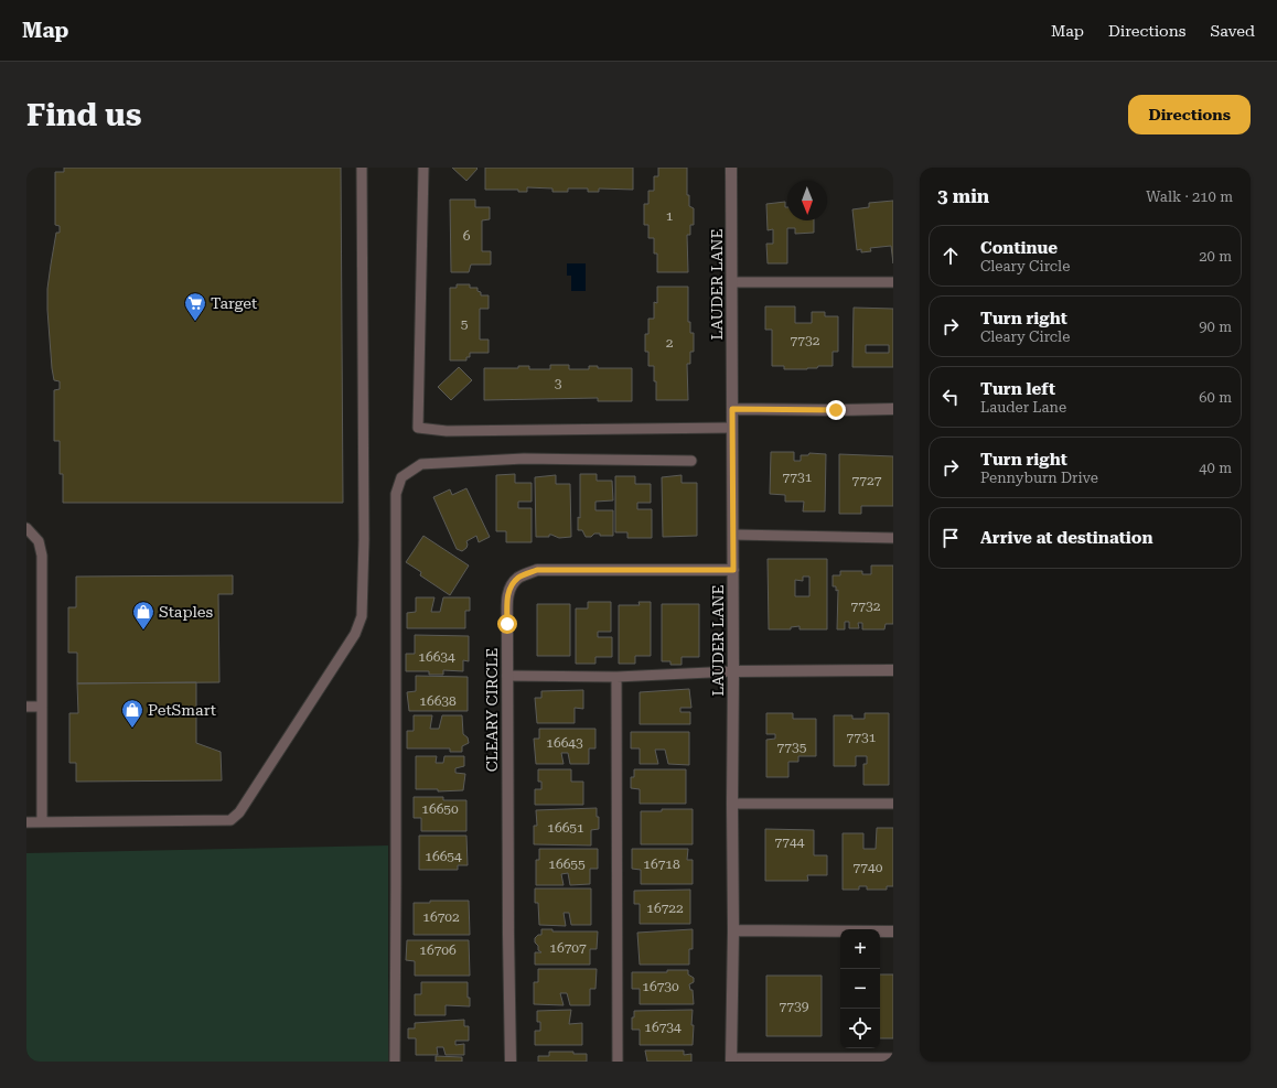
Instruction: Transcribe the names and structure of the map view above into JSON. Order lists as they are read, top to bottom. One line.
{"streets":{"street":["LAUDER LANE","CLEARY CIRCLE"]},"crossings":[["LAUDER LANE","CLEARY CIRCLE"]],"places":{"supermarket":["Target"],"shop":["Staples","PetSmart"]},"house_numbers":["1","6","5","7732","2","3","7731","7727","7732","16634","16638","7731","16643","7735","16650","16651","7744","16654","16655","16718","7740","16722","16702","16707","16706","16730","7739","16734"],"north":"bottom","page":{"header":"Map","nav":["Map","Directions","Saved"],"buttons":"Directions","title":"Find us","heading":["3 min","Walk · 210 m"],"list":[["Continue","Cleary Circle","20 m"],["Turn right","Cleary Circle","90 m"],["Turn left","Lauder Lane","60 m"],["Turn right","Pennyburn Drive","40 m"],"Arrive at destination"],"map_buttons":["+","−"]}}
